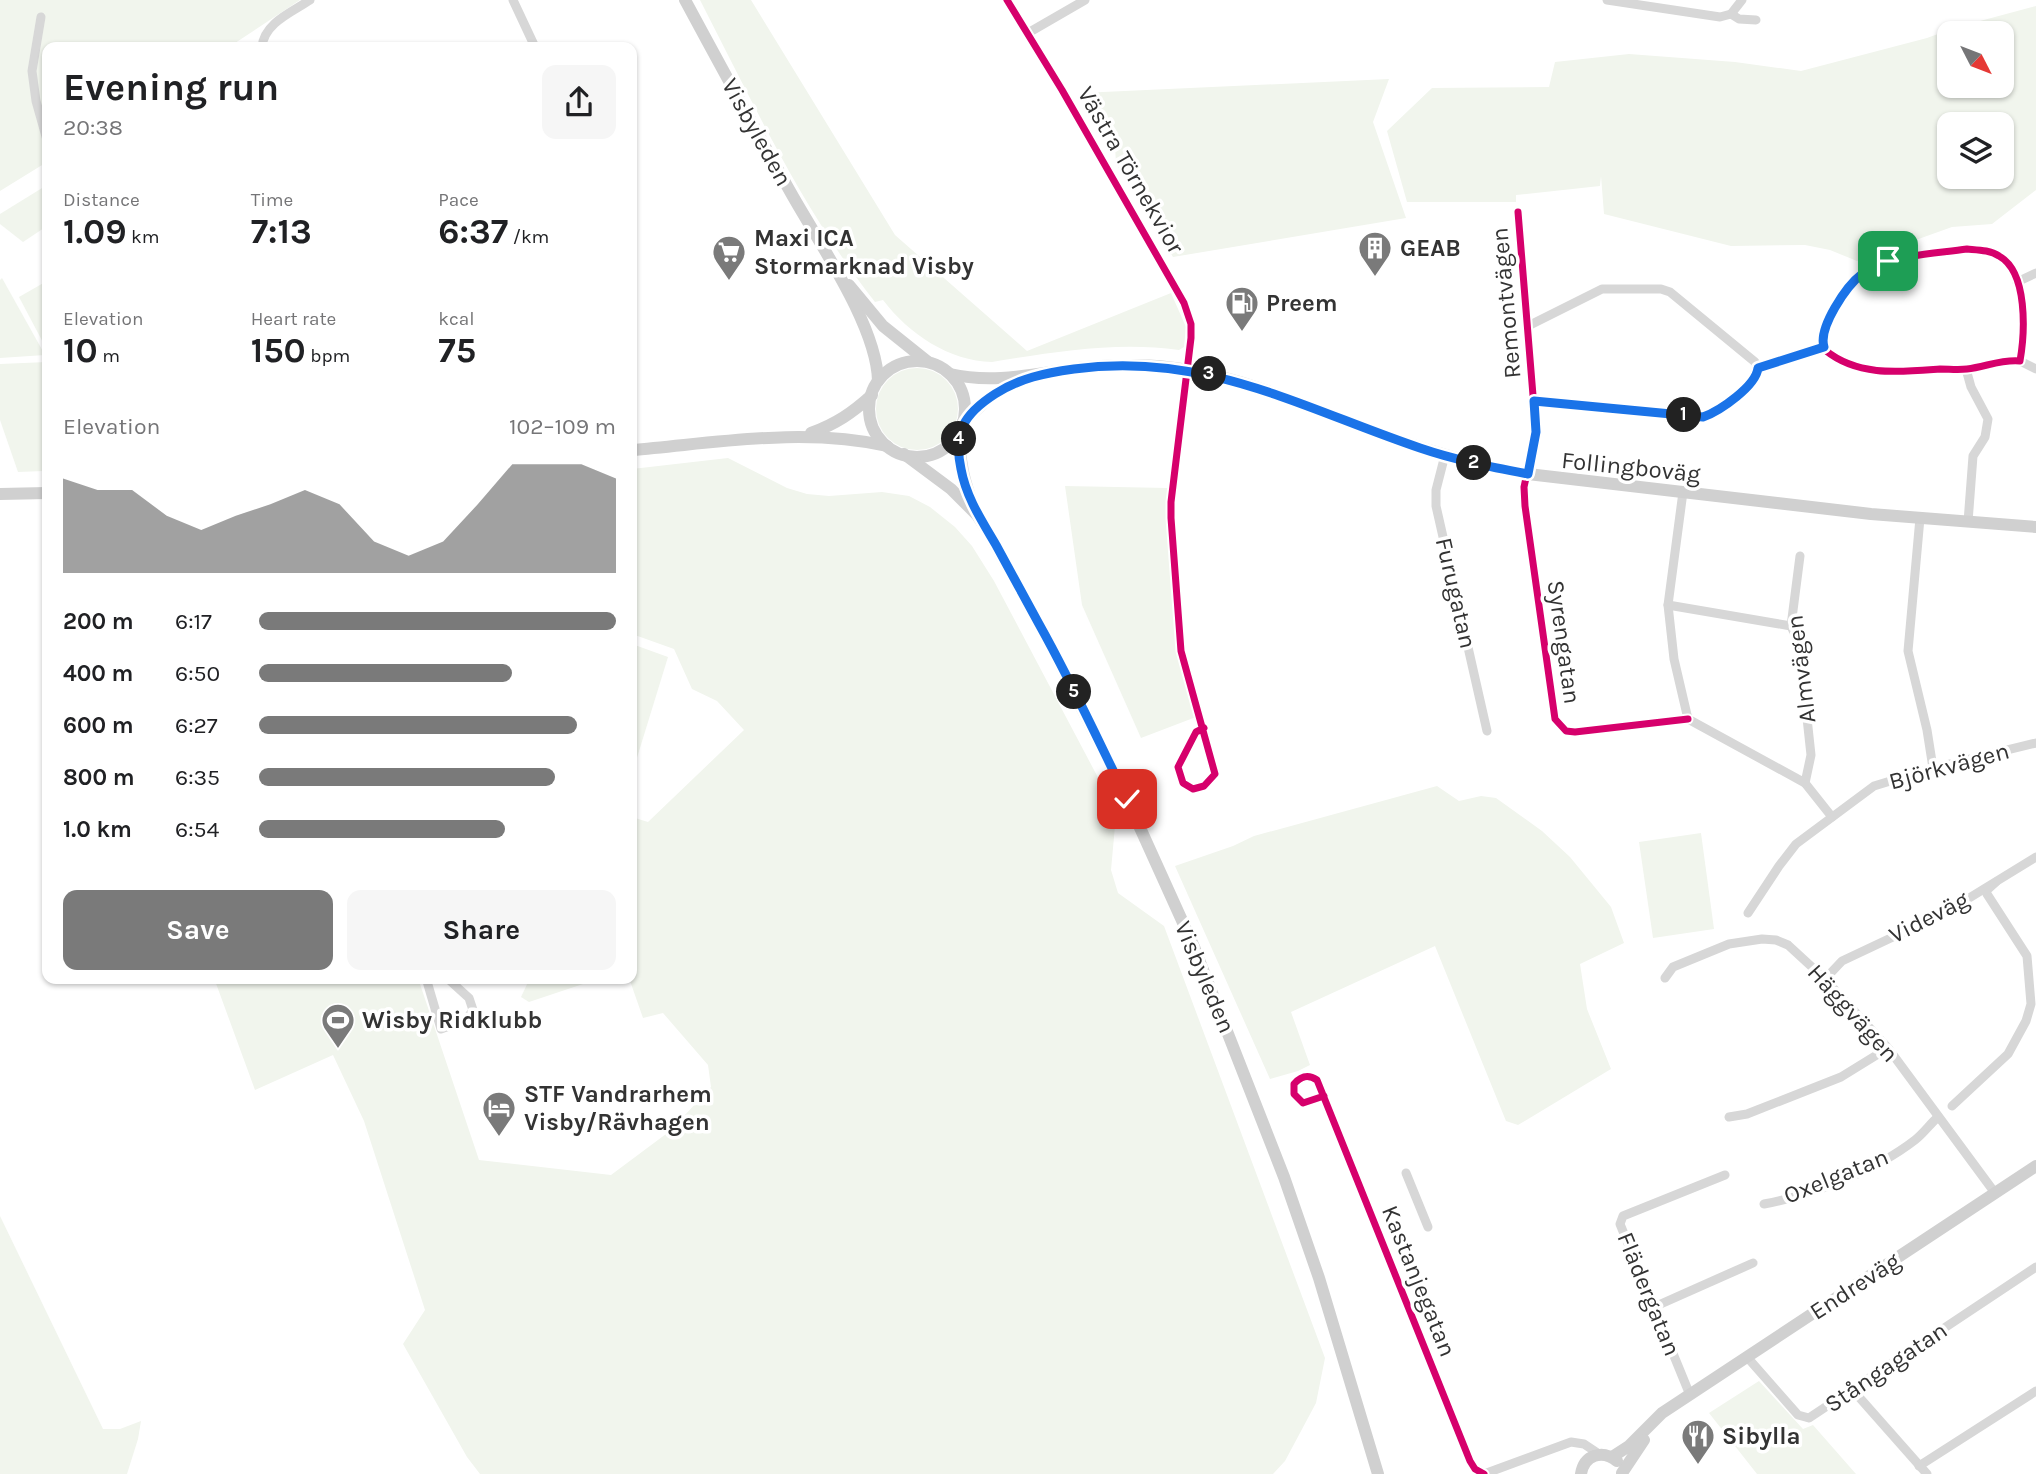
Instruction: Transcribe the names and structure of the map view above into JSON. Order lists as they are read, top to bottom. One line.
{"streets":{"main road":["Visbyleden","Follingboväg","Endreväg"],"street":["Västra Törnekvior","Remontvägen","Furugatan","Syrengatan","Almvägen","Björkvägen","Videväg","Häggvägen","Oxelgatan","Kastanjegatan","Flädergatan","Stångagatan"]},"crossings":[["Visbyleden","Follingboväg"],["Västra Törnekvior","Follingboväg"],["Remontvägen","Follingboväg"],["Remontvägen","Syrengatan"],["Follingboväg","Furugatan"],["Follingboväg","Syrengatan"],["Videväg","Häggvägen"],["Häggvägen","Oxelgatan"],["Häggvägen","Endreväg"],["Endreväg","Flädergatan"],["Endreväg","Stångagatan"]],"places":{"building":["GEAB"],"supermarket":["Maxi ICA Stormarknad Visby"],"fuel station":["Preem"],"sports":["Wisby Ridklubb"],"hotel":["STF Vandrarhem Visby/Rävhagen"],"restaurant":["Sibylla"]},"north":"bottom right","page":{"heading":["Evening run","20:38"],"stats":[["Distance","1.09 km"],["Time","7:13"],["Pace","6:37 /km"],["Elevation","10 m"],["Heart rate","150 bpm"],["kcal","75"]],"pins":["3","1","4","2","5"],"chart":["Elevation","102–109 m"],"list":[{"name":"200 m","note":"6:17"},{"name":"400 m","note":"6:50"},{"name":"600 m","note":"6:27"},{"name":"800 m","note":"6:35"},{"name":"1.0 km","note":"6:54"}],"buttons":["Save","Share"]}}
